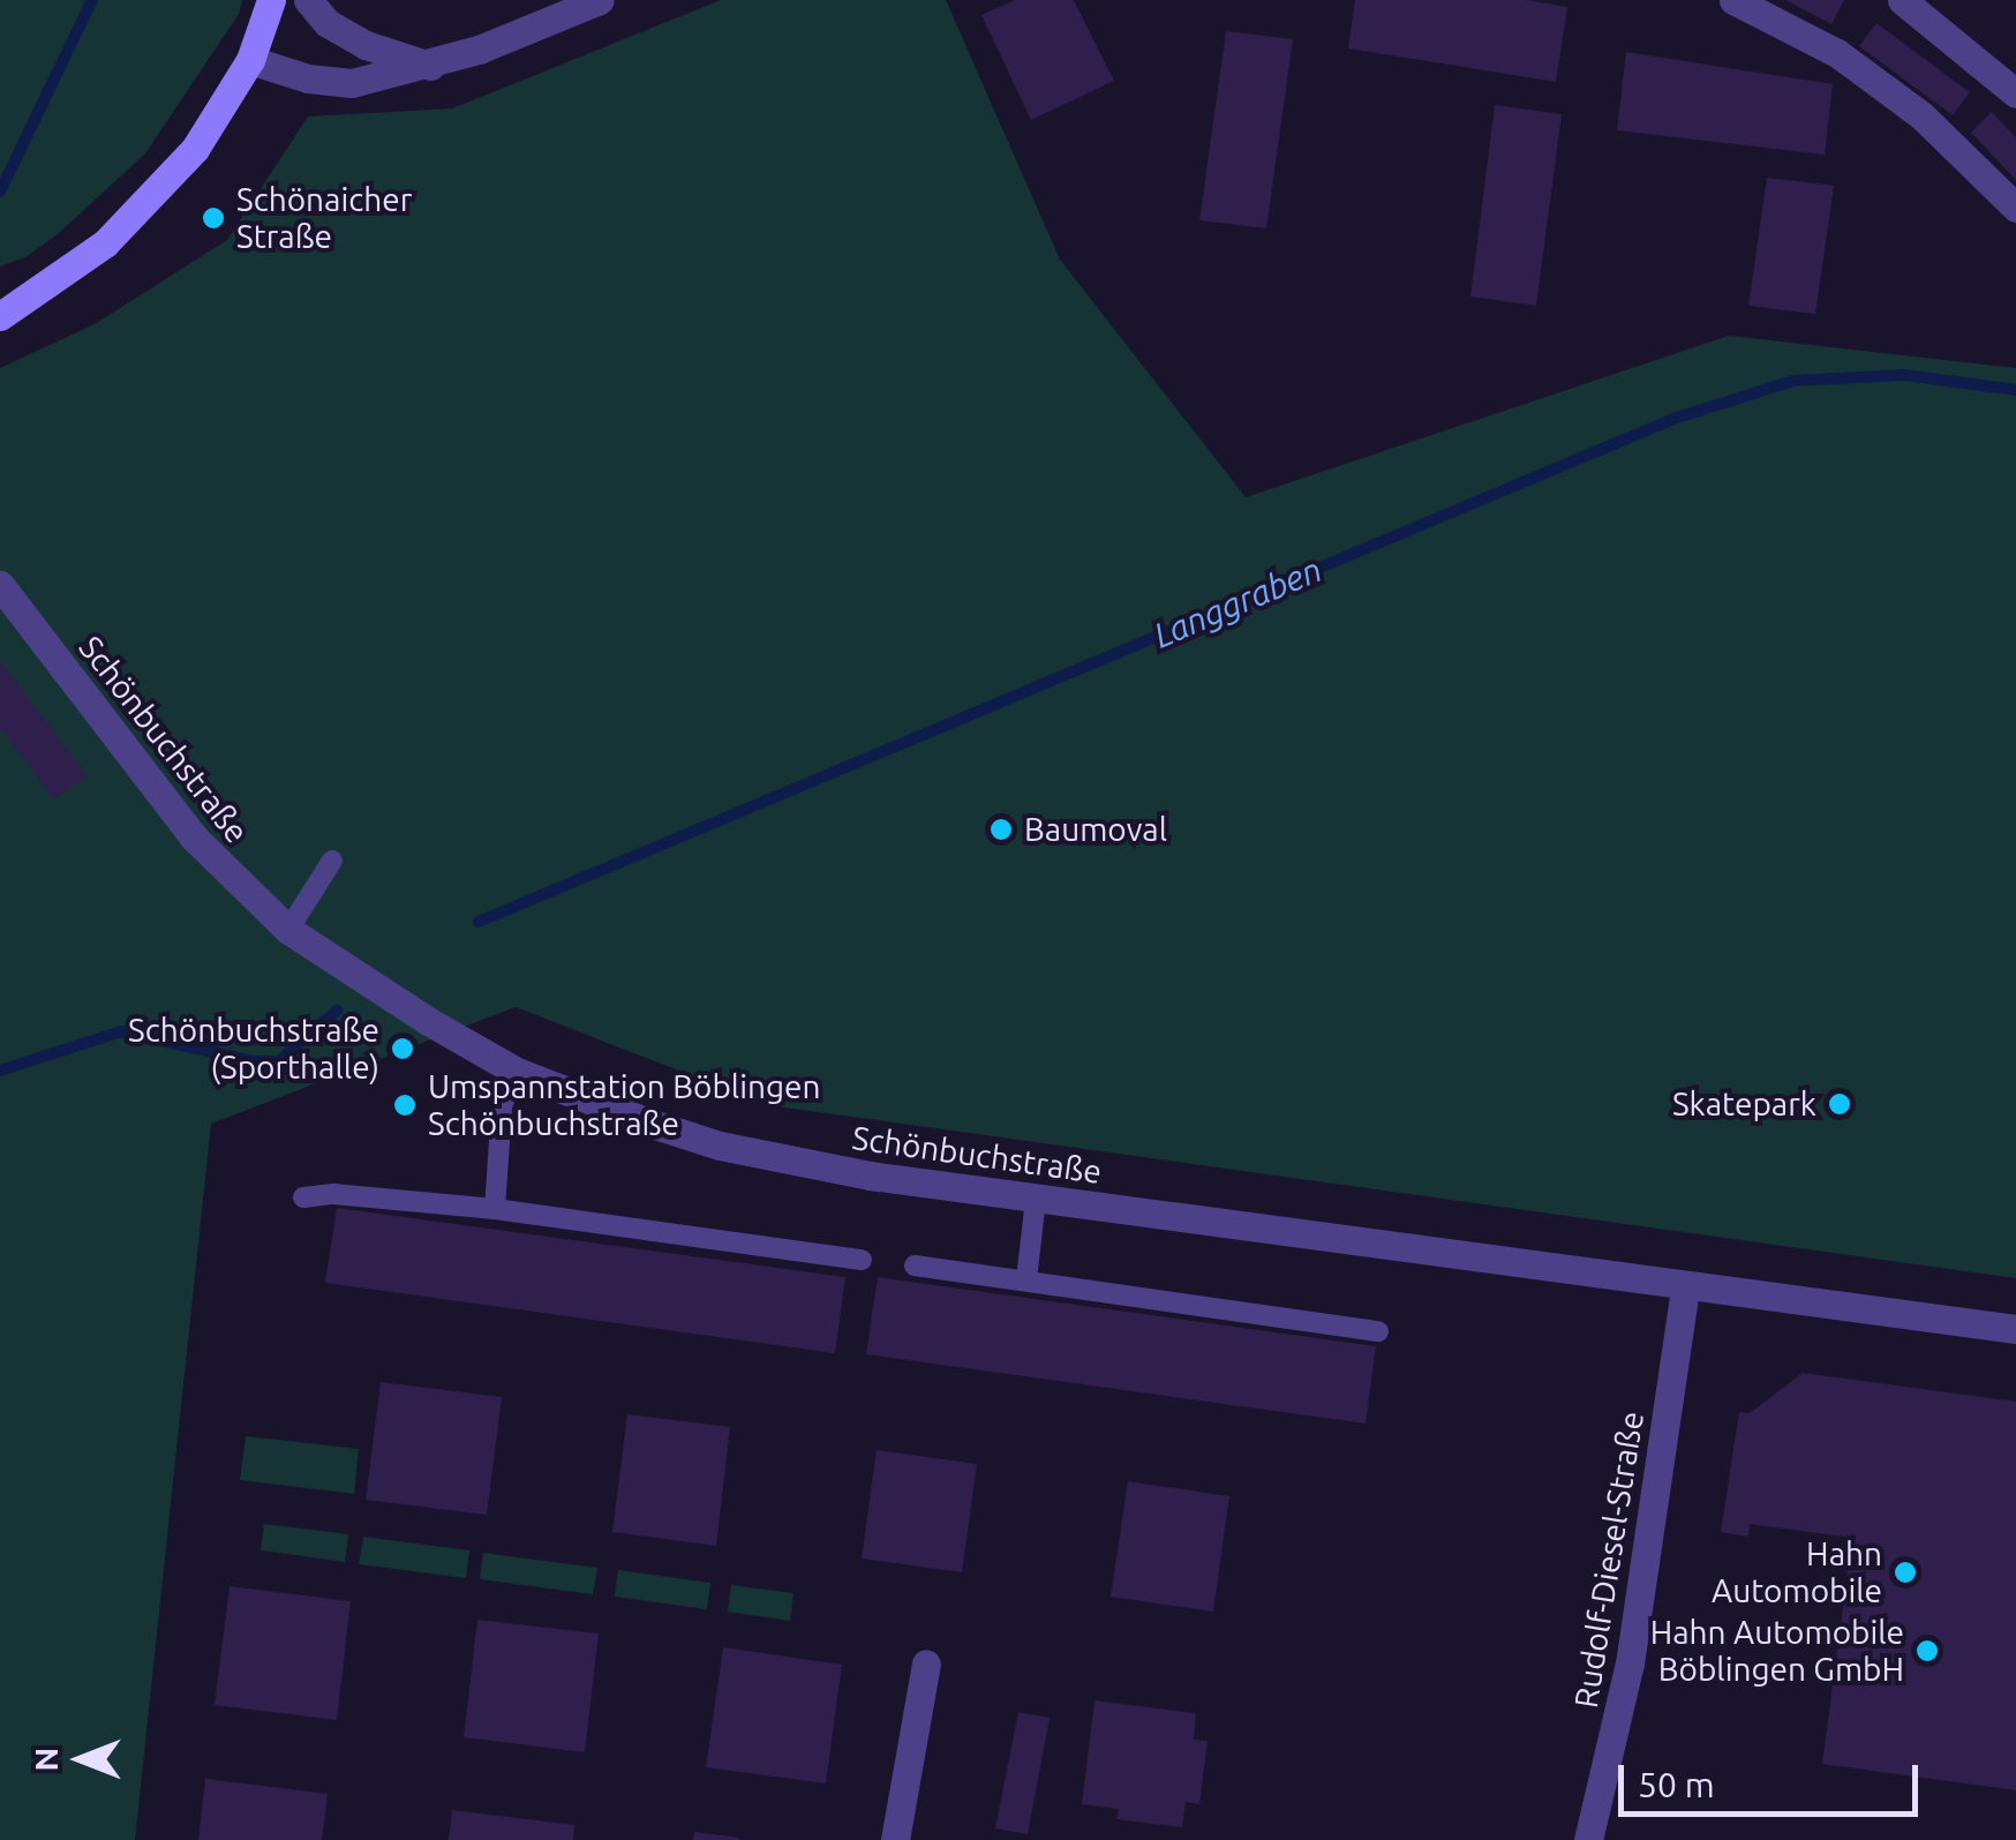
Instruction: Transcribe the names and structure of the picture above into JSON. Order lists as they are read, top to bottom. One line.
{"streets":{"street":["Schönbuchstraße","Rudolf-Diesel-Straße"]},"crossings":[["Schönbuchstraße","Rudolf-Diesel-Straße"]],"water":["Langgraben"],"places":["Schönaicher Straße","Baumoval","Schönbuchstraße (Sporthalle)","Skatepark","Umspannstation Böblingen Schönbuchstraße","Hahn Automobile","Hahn Automobile Böblingen GmbH"],"scale_bar":"50 m","north":"left"}
